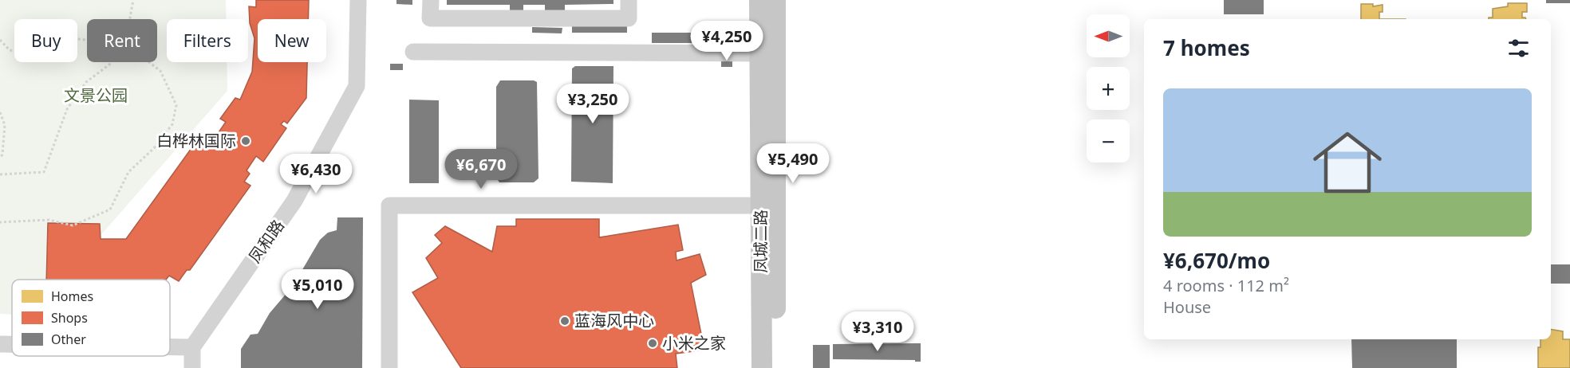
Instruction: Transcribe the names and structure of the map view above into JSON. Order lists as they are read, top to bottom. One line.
{"streets":{"main road":["凤城二路"],"street":["凤和路"]},"parks":["文景公园"],"places":["白桦林国际","蓝海风中心","小米之家"],"legend":["Homes","Shops","Other"],"north":"left","page":{"map_buttons":["+","−"],"chip":["Buy","Rent","Filters","New"],"heading":"7 homes","price":["¥4,250","¥3,250","¥5,490","¥6,670","¥6,430","¥5,010","¥3,310"],"list":[{"name":"¥6,670/mo","note":"4 rooms · 112 m² · House"}]}}
